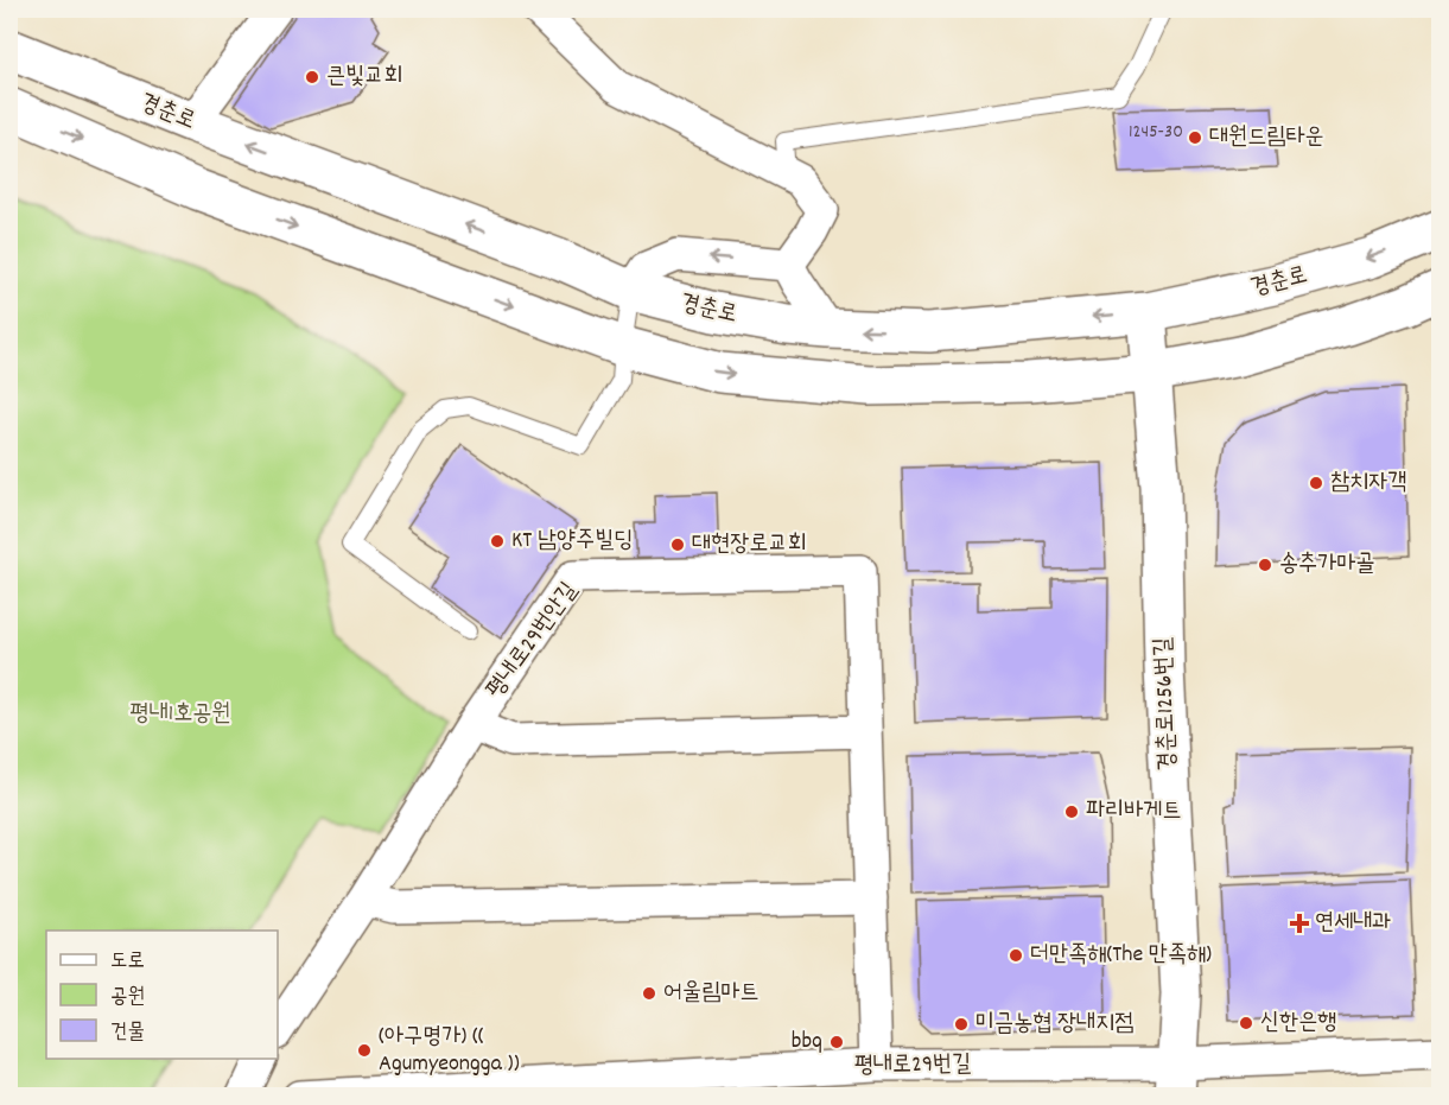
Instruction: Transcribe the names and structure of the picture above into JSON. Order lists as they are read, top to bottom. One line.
{"streets":{"street":["경춘로","평내로29번안길","경춘로1256번길","평내로29번길"]},"crossings":[["경춘로","경춘로1256번길"],["평내로29번안길","평내로29번길"],["경춘로1256번길","평내로29번길"]],"parks":["평내1호공원"],"places":{"other":["큰빛교회","대원드림타운","참치자객","KT 남양주빌딩","대현장로교회","송추가마골","파리바게트","더만족해(The 만족해)","어울림마트","신한은행","미금농협 장내지점","bbq","(아구명가) (( Agumyeongga ))"],"health":["연세내과"]},"house_numbers":["1245-30"],"legend":["도로","공원","건물"]}
